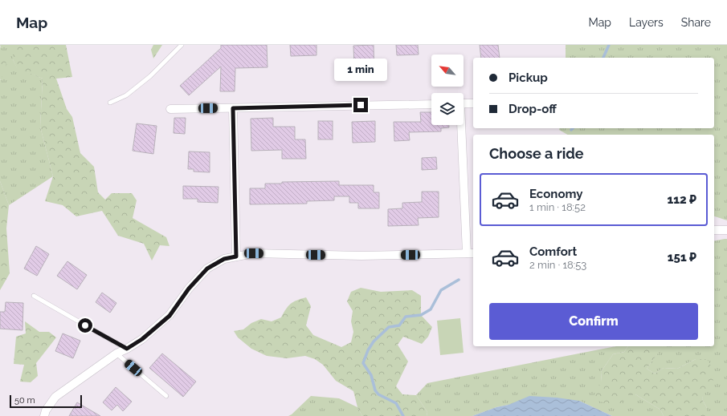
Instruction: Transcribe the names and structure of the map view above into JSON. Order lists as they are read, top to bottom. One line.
{"scale_bar":"50 m","north":"top left","page":{"header":"Map","nav":["Map","Layers","Share"],"banner":["Pickup","Drop-off"],"bubble":"1 min","heading":"Choose a ride","list":[{"name":"Economy","note":"1 min · 18:52","value":"112 ₽"},{"name":"Comfort","note":"2 min · 18:53","value":"151 ₽"}],"buttons":"Confirm","scale":"50 m"}}
